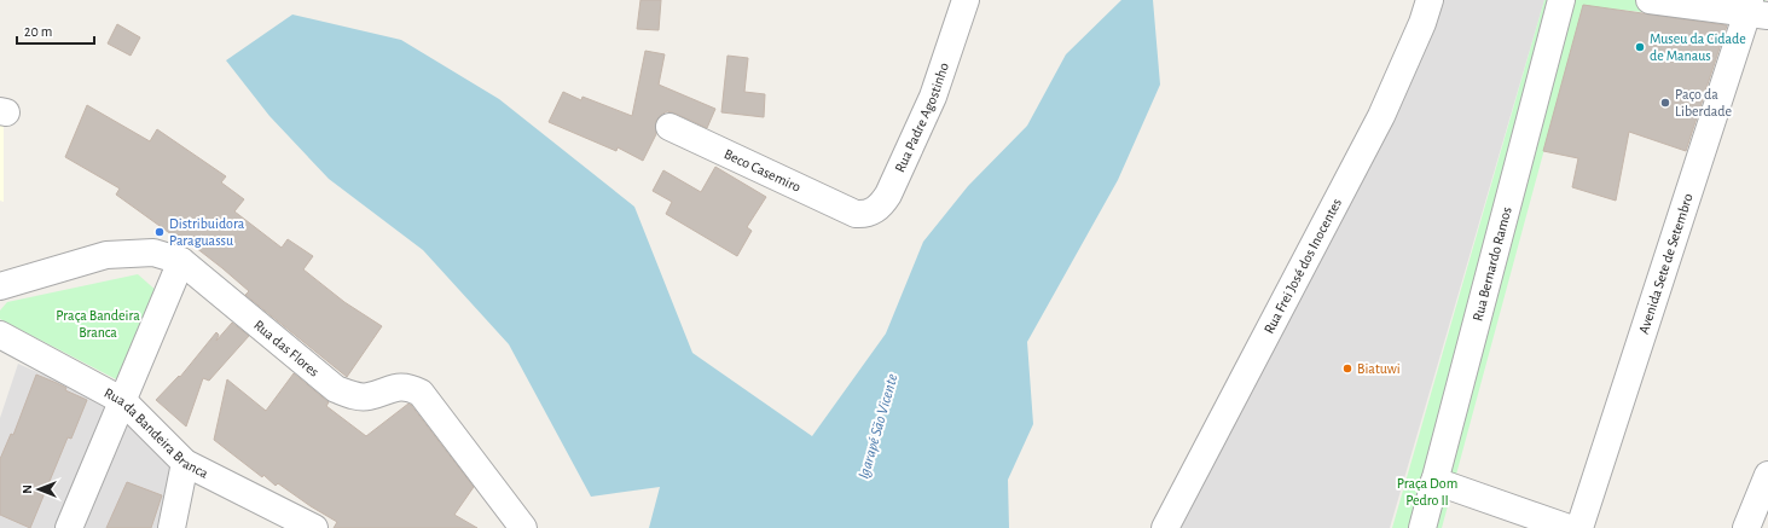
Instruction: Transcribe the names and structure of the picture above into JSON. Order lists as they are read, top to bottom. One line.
{"streets":{"street":["Rua Padre Agostinho","Beco Casemiro","Rua Bernardo Ramos","Avenida Sete de Setembro","Rua Frei José dos Inocentes","Rua das Flores","Rua da Bandeira Branca"]},"crossings":[["Rua Padre Agostinho","Beco Casemiro"]],"water":["Igarapé São Vicente"],"parks":["Praça Bandeira Branca","Praça Dom Pedro II"],"places":["Museu da Cidade de Manaus","Paço da Liberdade","Distribuidora Paraguassu","Biatuwi"],"scale_bar":"20 m","north":"left"}
